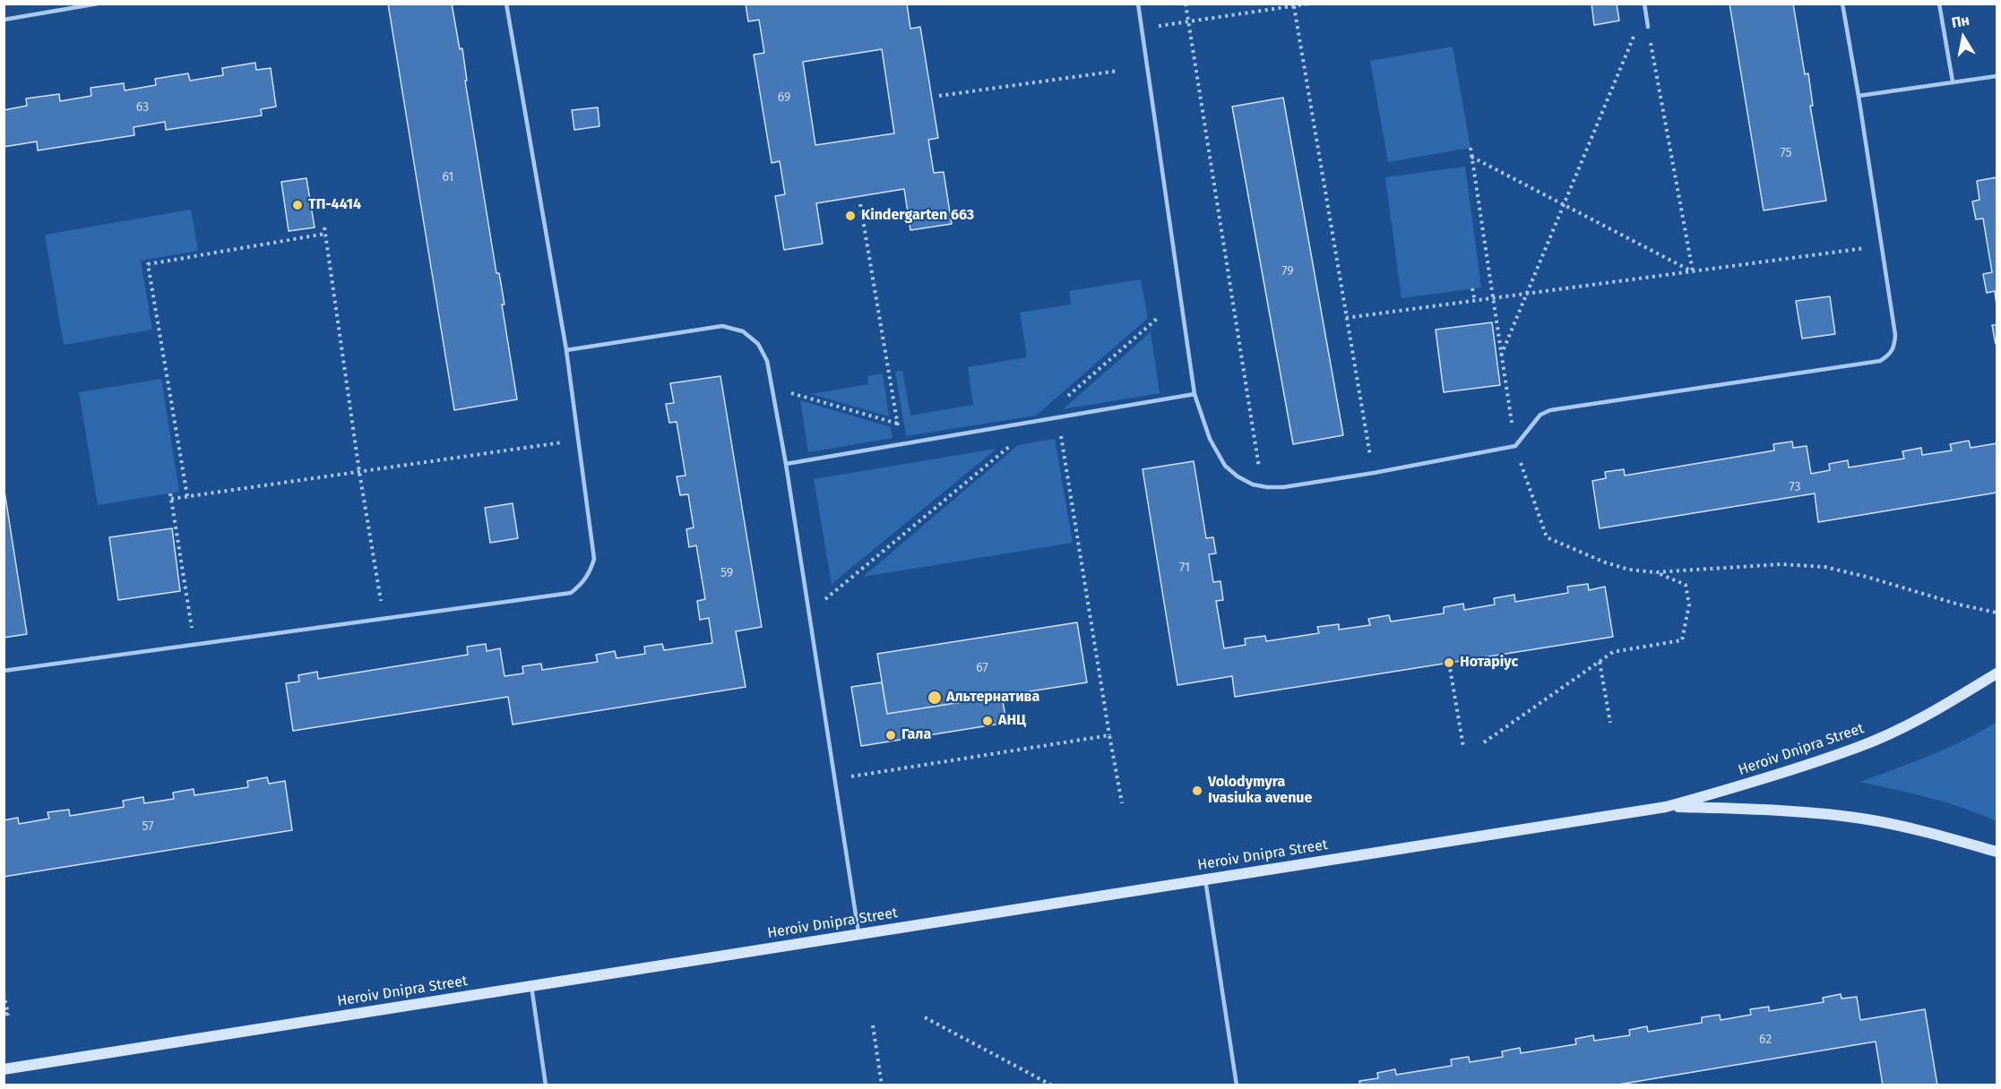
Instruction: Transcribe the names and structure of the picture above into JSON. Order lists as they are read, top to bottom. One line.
{"streets":{"main road":["Heroiv Dnipra Street"]},"places":["ТП-4414","Kindergarten 663","Нотаріус","Альтернатива","АНЦ","Гала","Volodymyra Ivasiuka avenue"],"house_numbers":["69","63","75","61","79","73","71","59","67","57","62"],"north":"top"}
